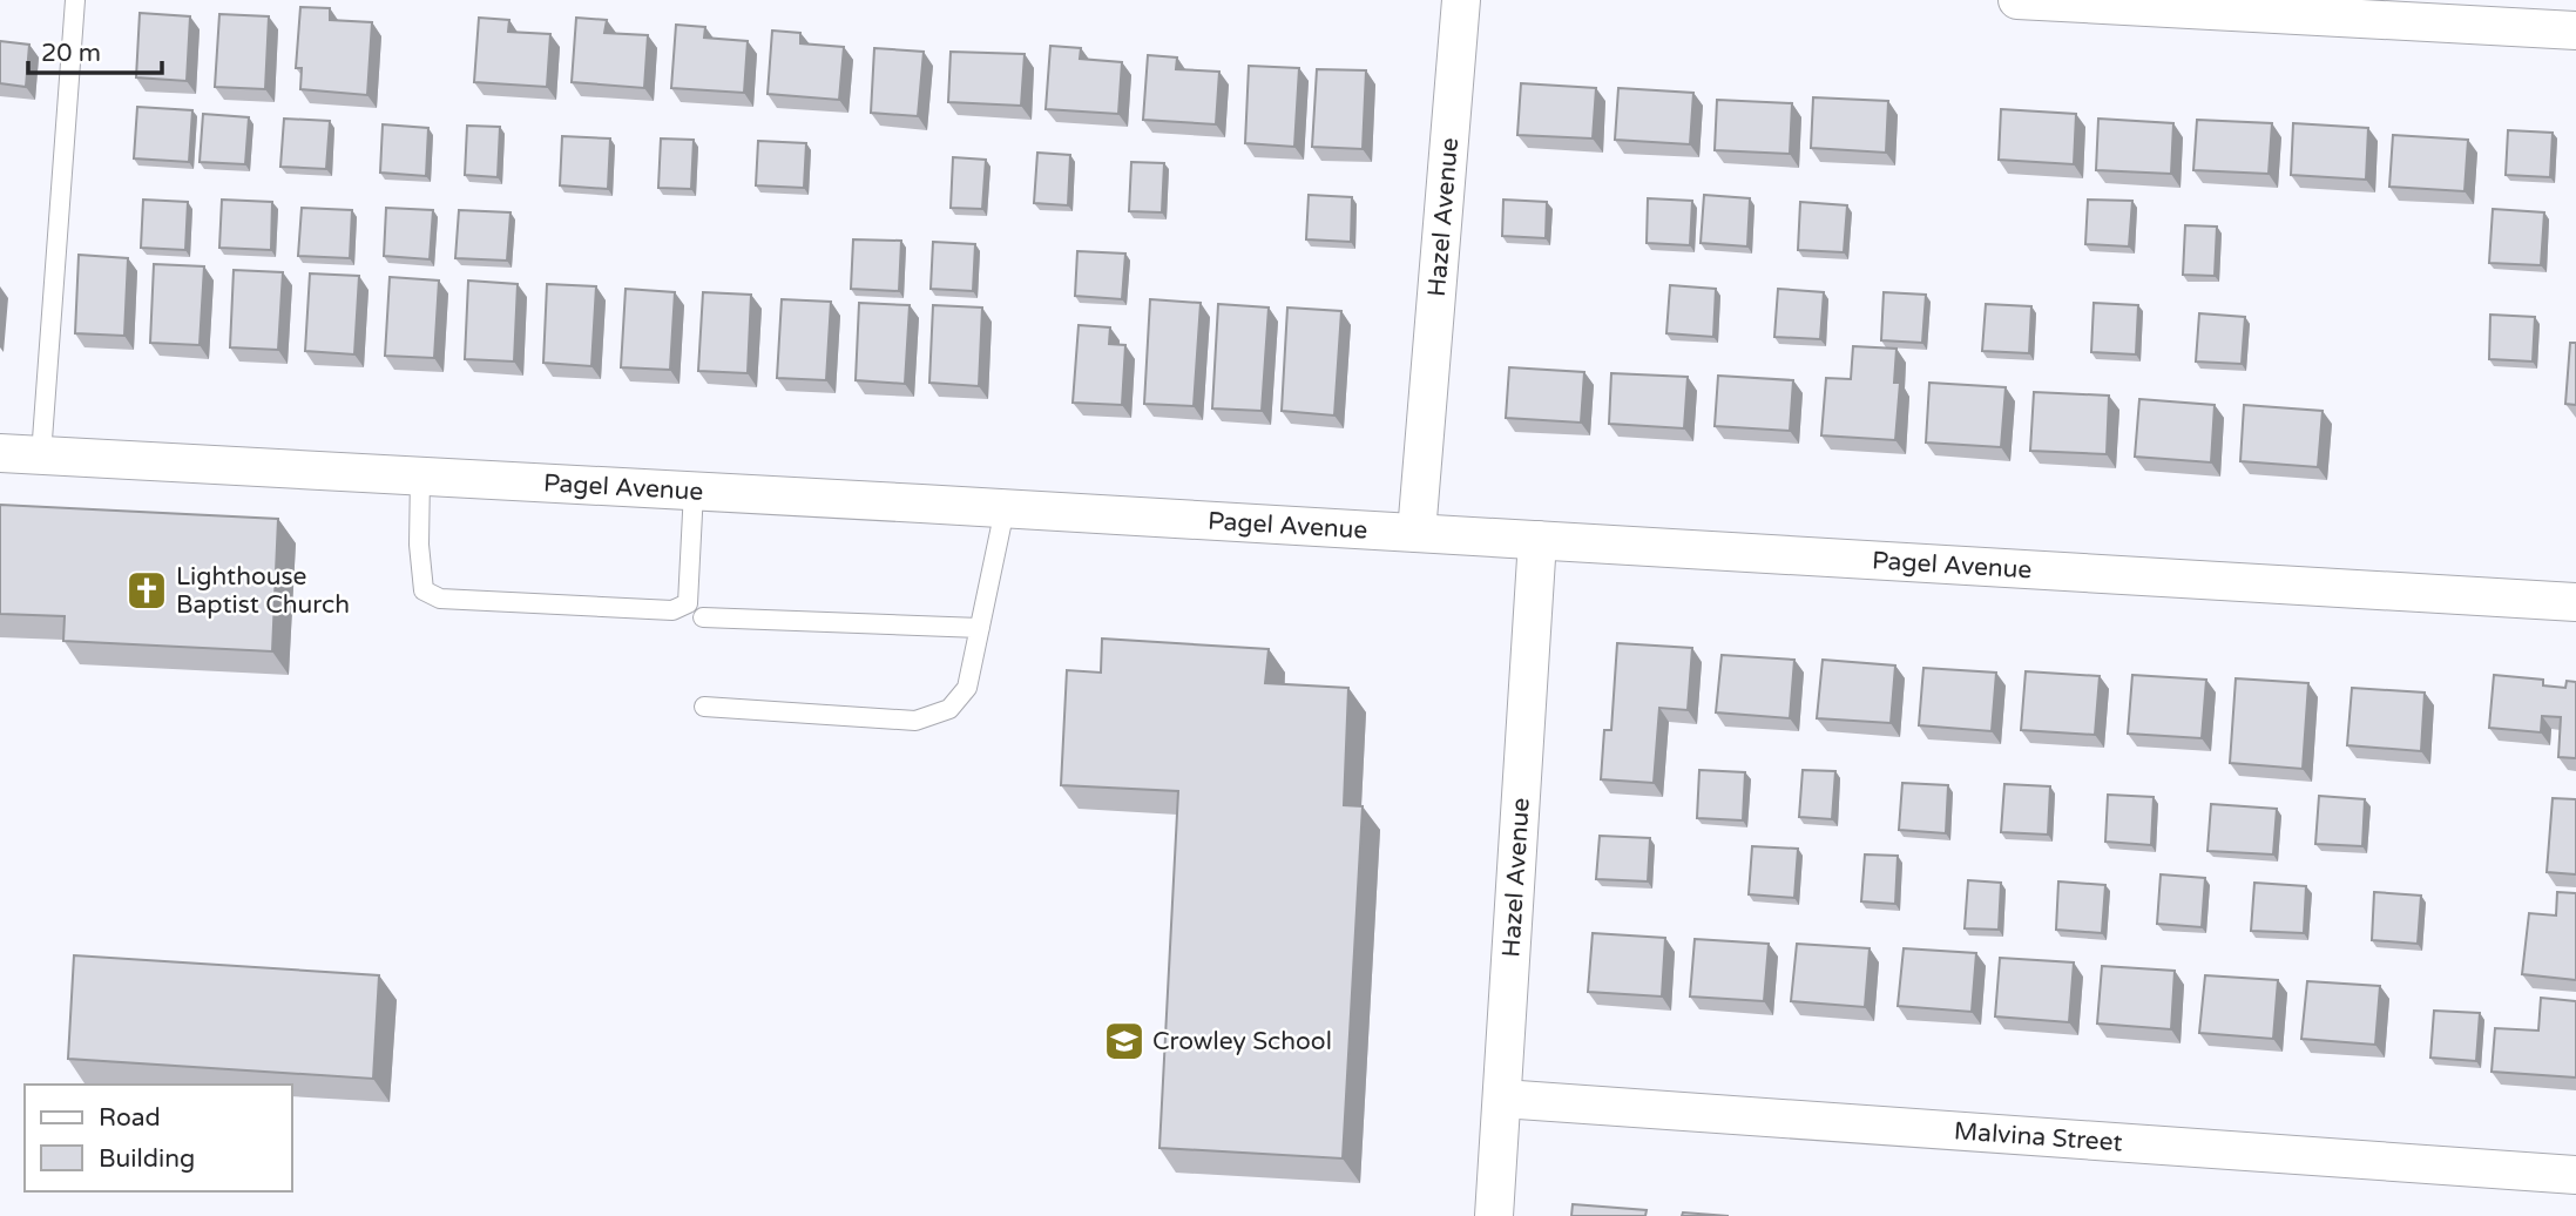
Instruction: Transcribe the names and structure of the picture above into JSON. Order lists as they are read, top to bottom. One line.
{"streets":{"street":["Hazel Avenue","Pagel Avenue","Malvina Street"]},"crossings":[["Hazel Avenue","Pagel Avenue"],["Hazel Avenue","Malvina Street"]],"places":{"church":["Lighthouse Baptist Church"],"school or university":["Crowley School"]},"legend":["Road","Building"],"scale_bar":"20 m"}
